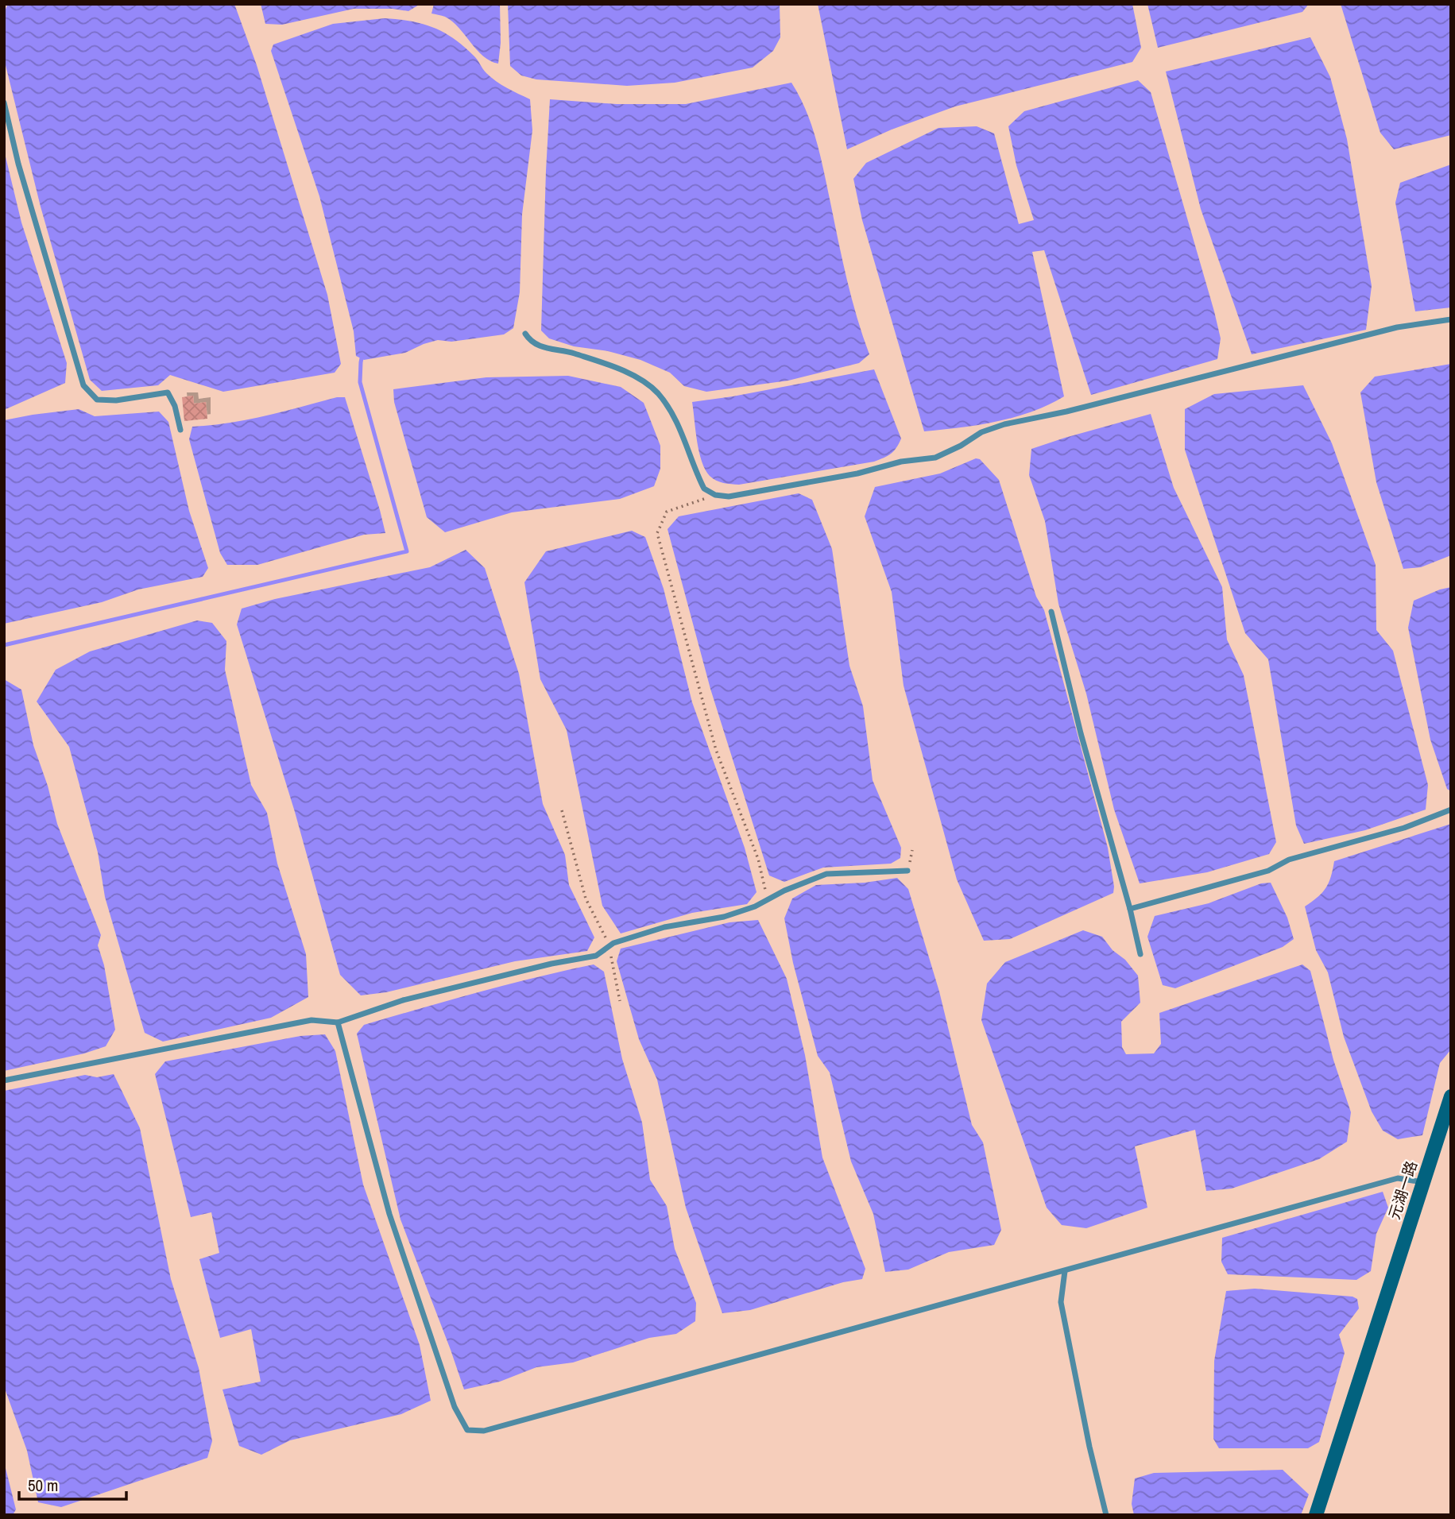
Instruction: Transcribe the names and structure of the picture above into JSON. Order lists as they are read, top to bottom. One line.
{"streets":{"main road":["元湖一路"]},"scale_bar":"50 m"}
